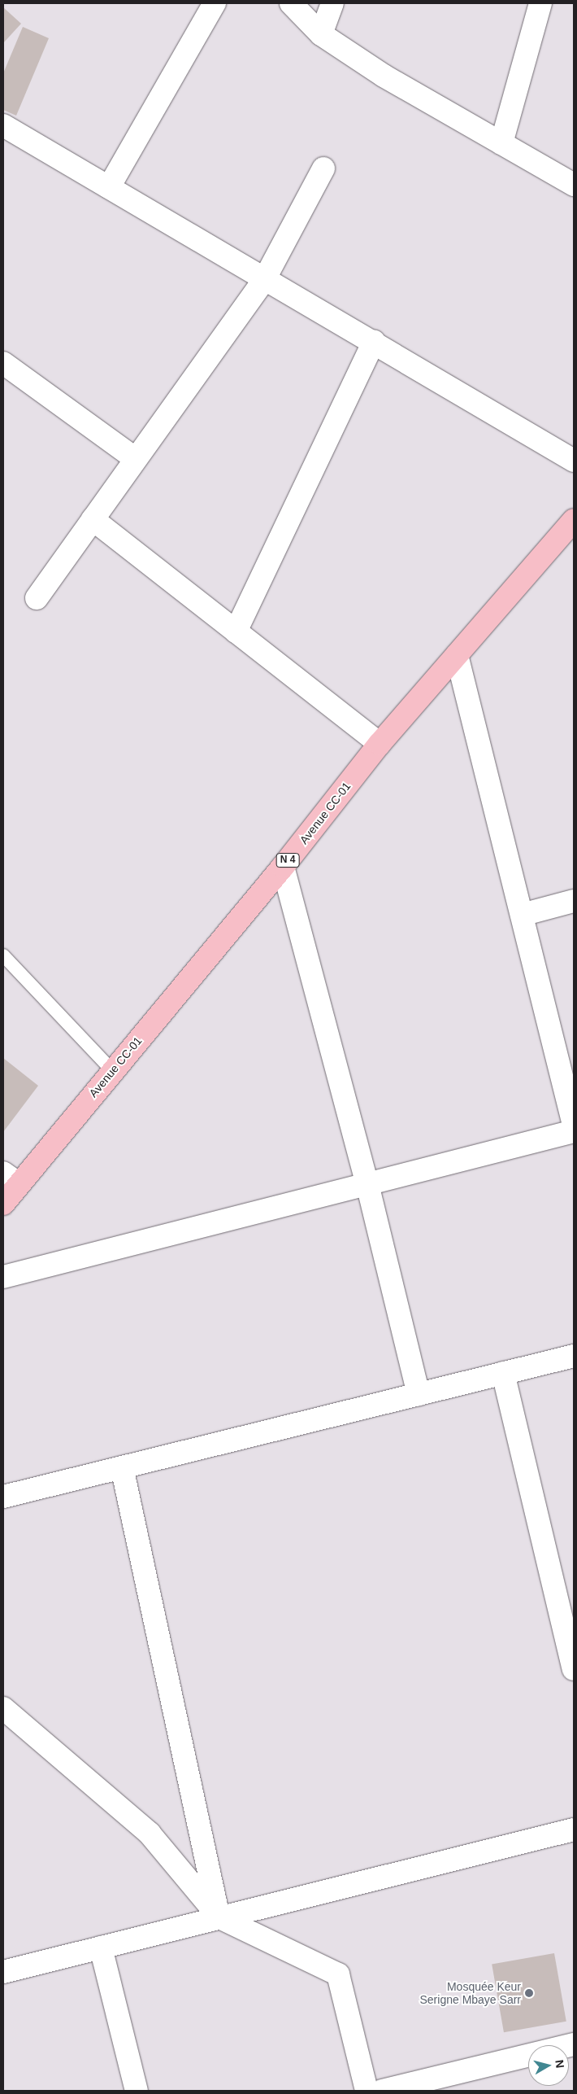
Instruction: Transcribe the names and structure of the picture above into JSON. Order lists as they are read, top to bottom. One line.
{"streets":{"main road":["Avenue CC-01","N 4"]},"places":["Mosquée Keur Serigne Mbaye Sarr"],"north":"right"}
